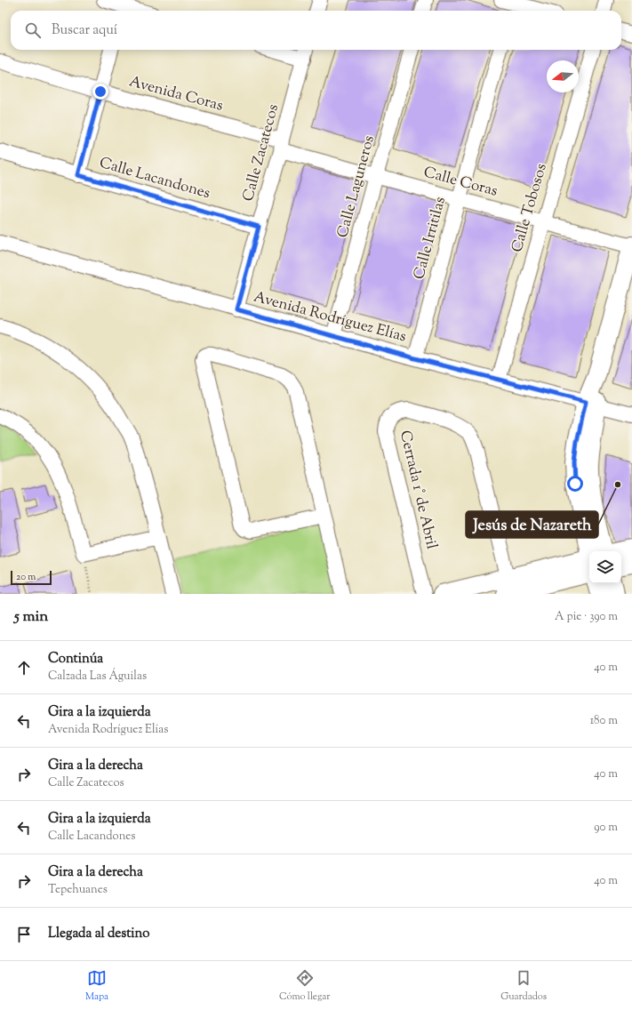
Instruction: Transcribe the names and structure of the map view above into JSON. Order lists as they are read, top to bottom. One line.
{"streets":{"street":["Avenida Coras","Calle Zacatecos","Calle Lacandones","Calle Coras","Calle Laguneros","Calle Tobosos","Calle Irritilas","Avenida Rodríguez Elías","Cerrada 1° de Abril"]},"crossings":[["Avenida Coras","Calle Zacatecos"],["Avenida Coras","Calle Coras"],["Calle Zacatecos","Calle Lacandones"],["Calle Zacatecos","Calle Coras"],["Calle Zacatecos","Avenida Rodríguez Elías"],["Calle Coras","Calle Laguneros"],["Calle Coras","Calle Tobosos"],["Calle Coras","Calle Irritilas"],["Calle Laguneros","Avenida Rodríguez Elías"],["Calle Tobosos","Avenida Rodríguez Elías"],["Calle Irritilas","Avenida Rodríguez Elías"]],"places":["Jesús de Nazareth"],"scale_bar":"20 m","north":"left","page":{"search":"Buscar aquí","scale":"20 m","heading":["5 min","A pie · 390 m"],"list":[["Continúa","Calzada Las Águilas","40 m"],["Gira a la izquierda","Avenida Rodríguez Elías","180 m"],["Gira a la derecha","Calle Zacatecos","40 m"],["Gira a la izquierda","Calle Lacandones","90 m"],["Gira a la derecha","Tepehuanes","40 m"],"Llegada al destino"],"nav":["Mapa","Cómo llegar","Guardados"]}}
